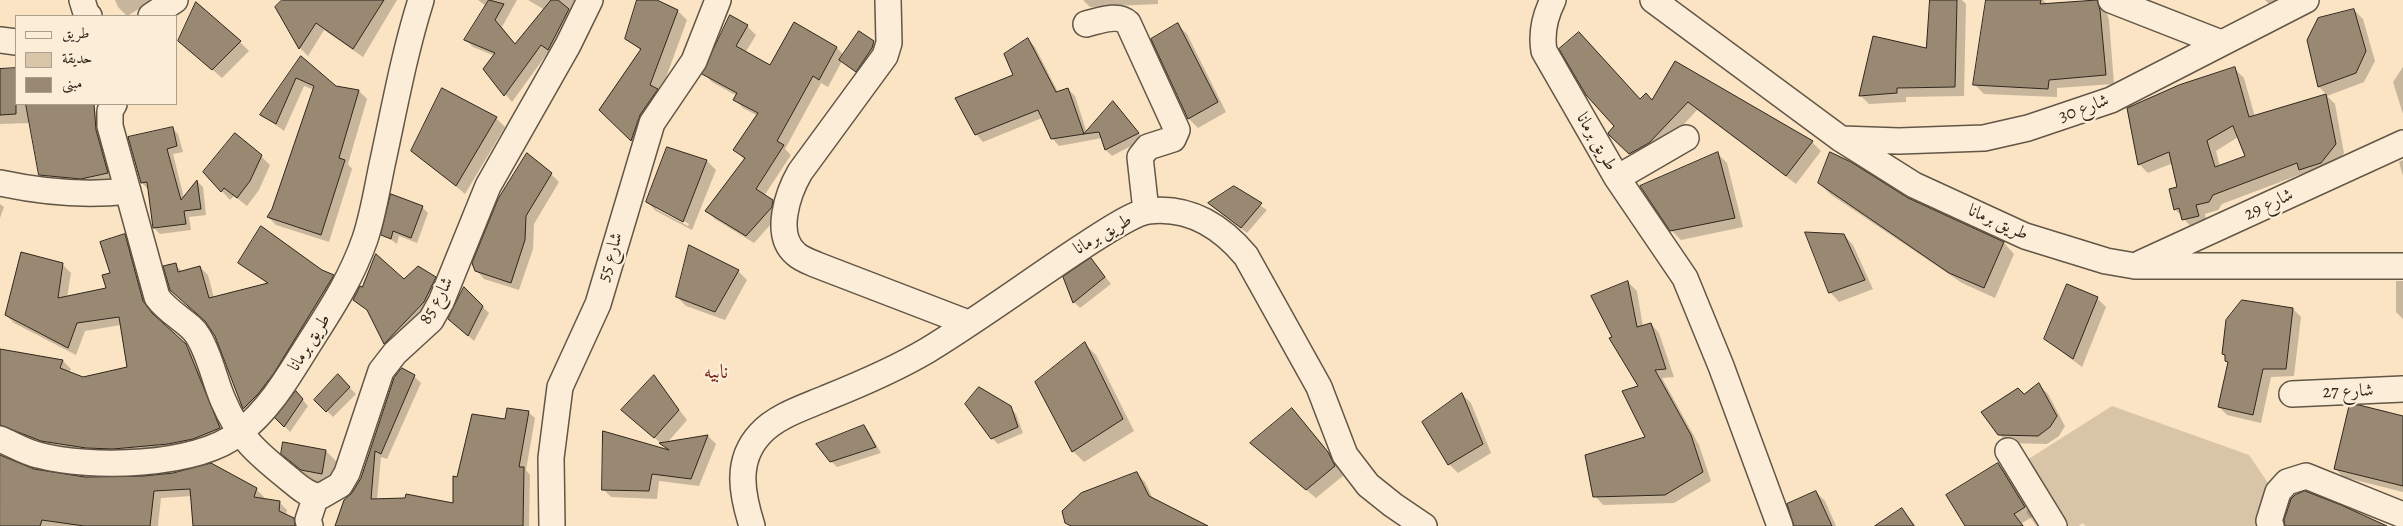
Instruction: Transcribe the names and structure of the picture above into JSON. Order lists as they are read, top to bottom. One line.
{"streets":{"street":["شارع 30","طريق برمانا","شارع 29","شارع 55","شارع 85","شارع 27"]},"crossings":[["شارع 30","طريق برمانا"],["طريق برمانا","شارع 29"]],"districts":["نابيه"],"legend":["طريق","حديقة","مبنى"]}
